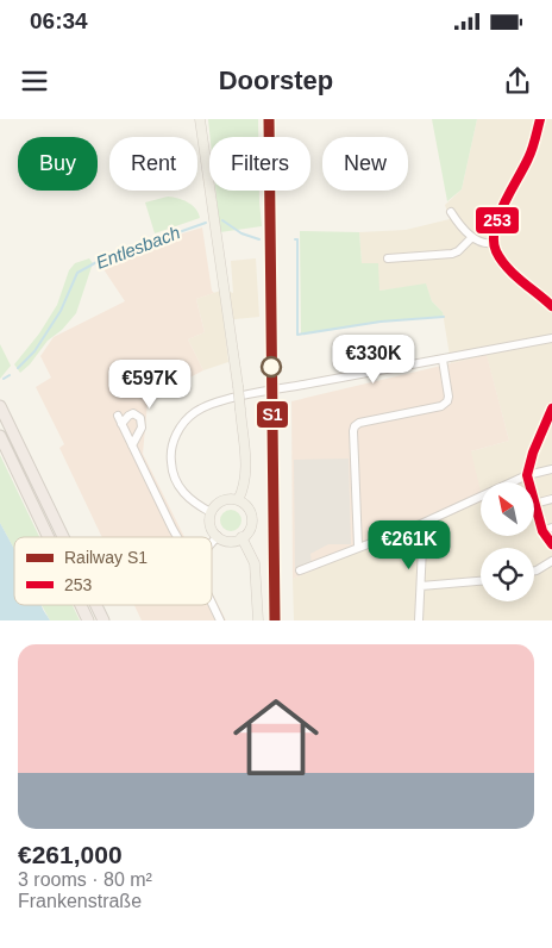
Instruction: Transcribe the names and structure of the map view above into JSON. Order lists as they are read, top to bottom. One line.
{"water":["Entlesbach"],"lines":["rail line S1","transit line 253"],"legend":["Railway S1","253"],"north":"top left","page":{"status":"06:34","header":"Doorstep","chip":["Buy","Rent","Filters","New"],"price":["€330K","€597K","€261K"],"list":[{"name":"€261,000","note":"3 rooms · 80 m² · Frankenstraße"}]}}
